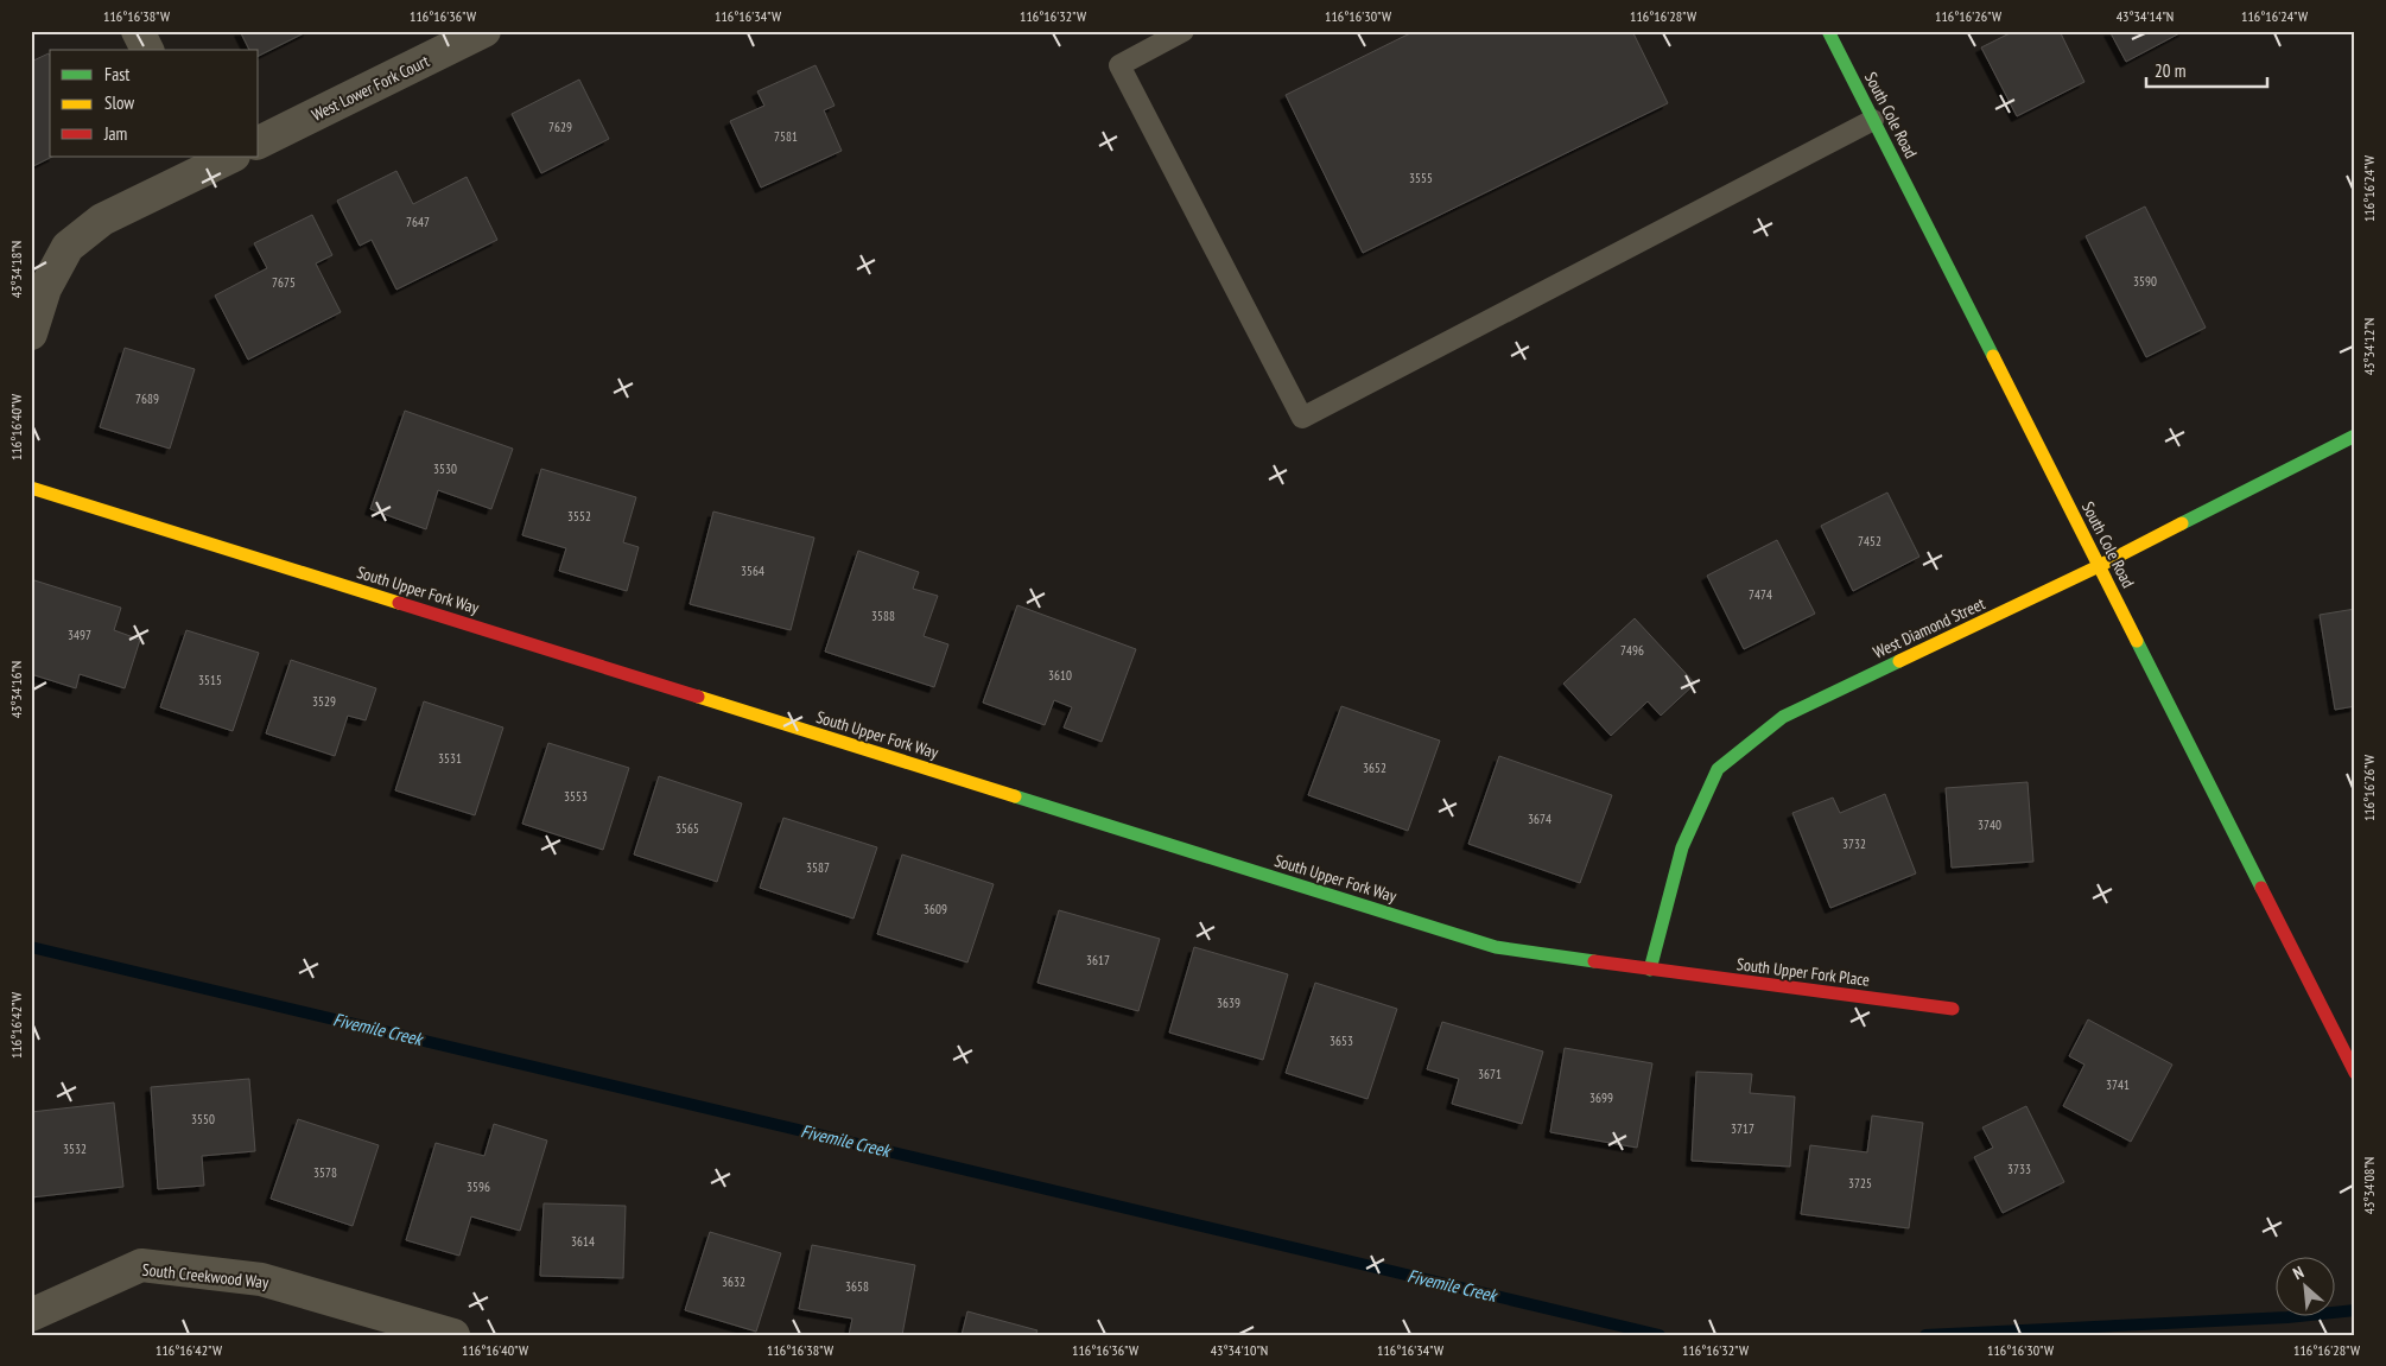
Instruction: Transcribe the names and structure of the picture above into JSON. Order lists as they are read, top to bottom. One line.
{"streets":{"street":["West Lower Fork Court","South Cole Road","South Upper Fork Way","West Diamond Street","South Upper Fork Place","South Creekwood Way"]},"crossings":[["South Cole Road","West Diamond Street"],["South Upper Fork Way","West Diamond Street"],["South Upper Fork Way","South Upper Fork Place"],["West Diamond Street","South Upper Fork Place"]],"water":["Fivemile Creek"],"house_numbers":["7629","7581","3555","7647","3590","7675","7689","3530","3552","7452","3564","7474","3588","3497","7496","3610","3515","3529","3531","3652","3553","3674","3740","3565","3732","3587","3609","3617","3639","3653","3671","3741","3699","3550","3717","3532","3733","3578","3725","3596","3614","3632","3658"],"legend":["Fast","Slow","Jam"],"scale_bar":"20 m","north":"top left","coordinates":["116°16'38\"W","116°16'36\"W","116°16'34\"W","116°16'32\"W","116°16'30\"W","116°16'28\"W","116°16'26\"W","43°34'14\"N","116°16'24\"W","43°34'18\"N","43°34'12\"N","116°16'40\"W","43°34'16\"N","116°16'42\"W","43°34'08\"N","43°34'10\"N"]}
